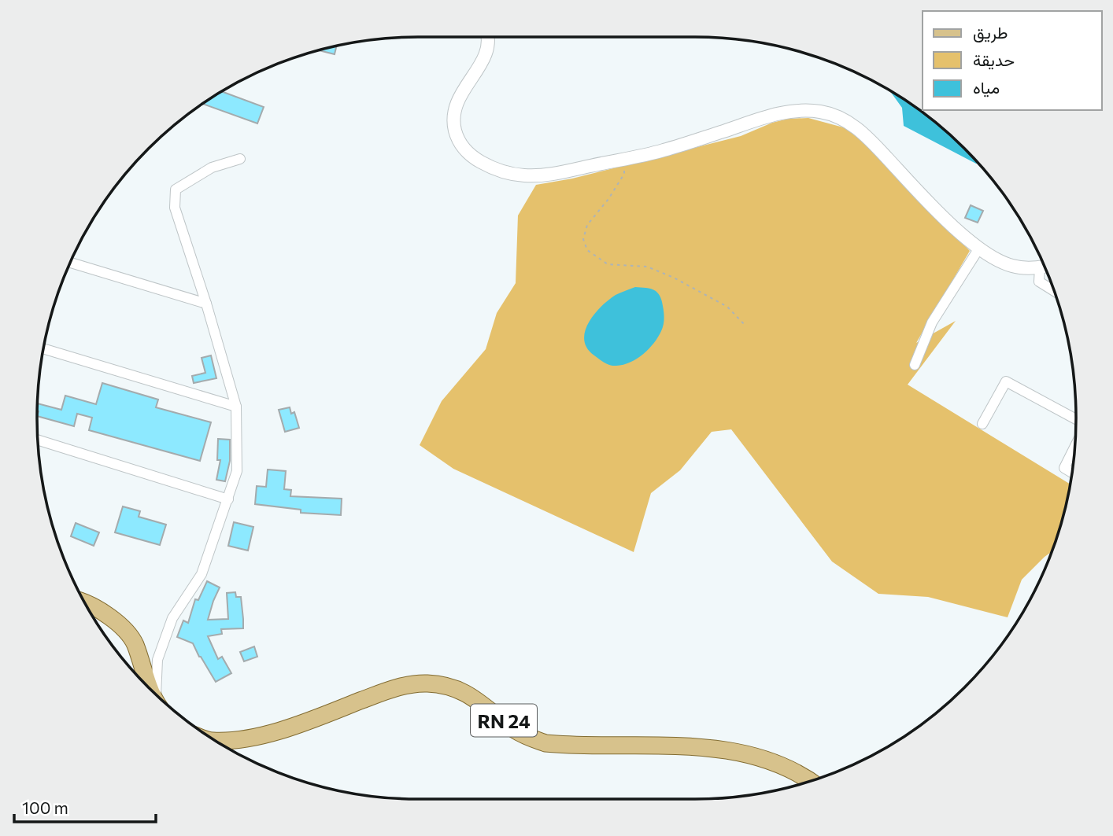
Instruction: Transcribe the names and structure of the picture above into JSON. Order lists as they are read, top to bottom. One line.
{"streets":{"main road":["RN 24"]},"legend":["طريق","حديقة","مياه"],"scale_bar":"100 m"}
